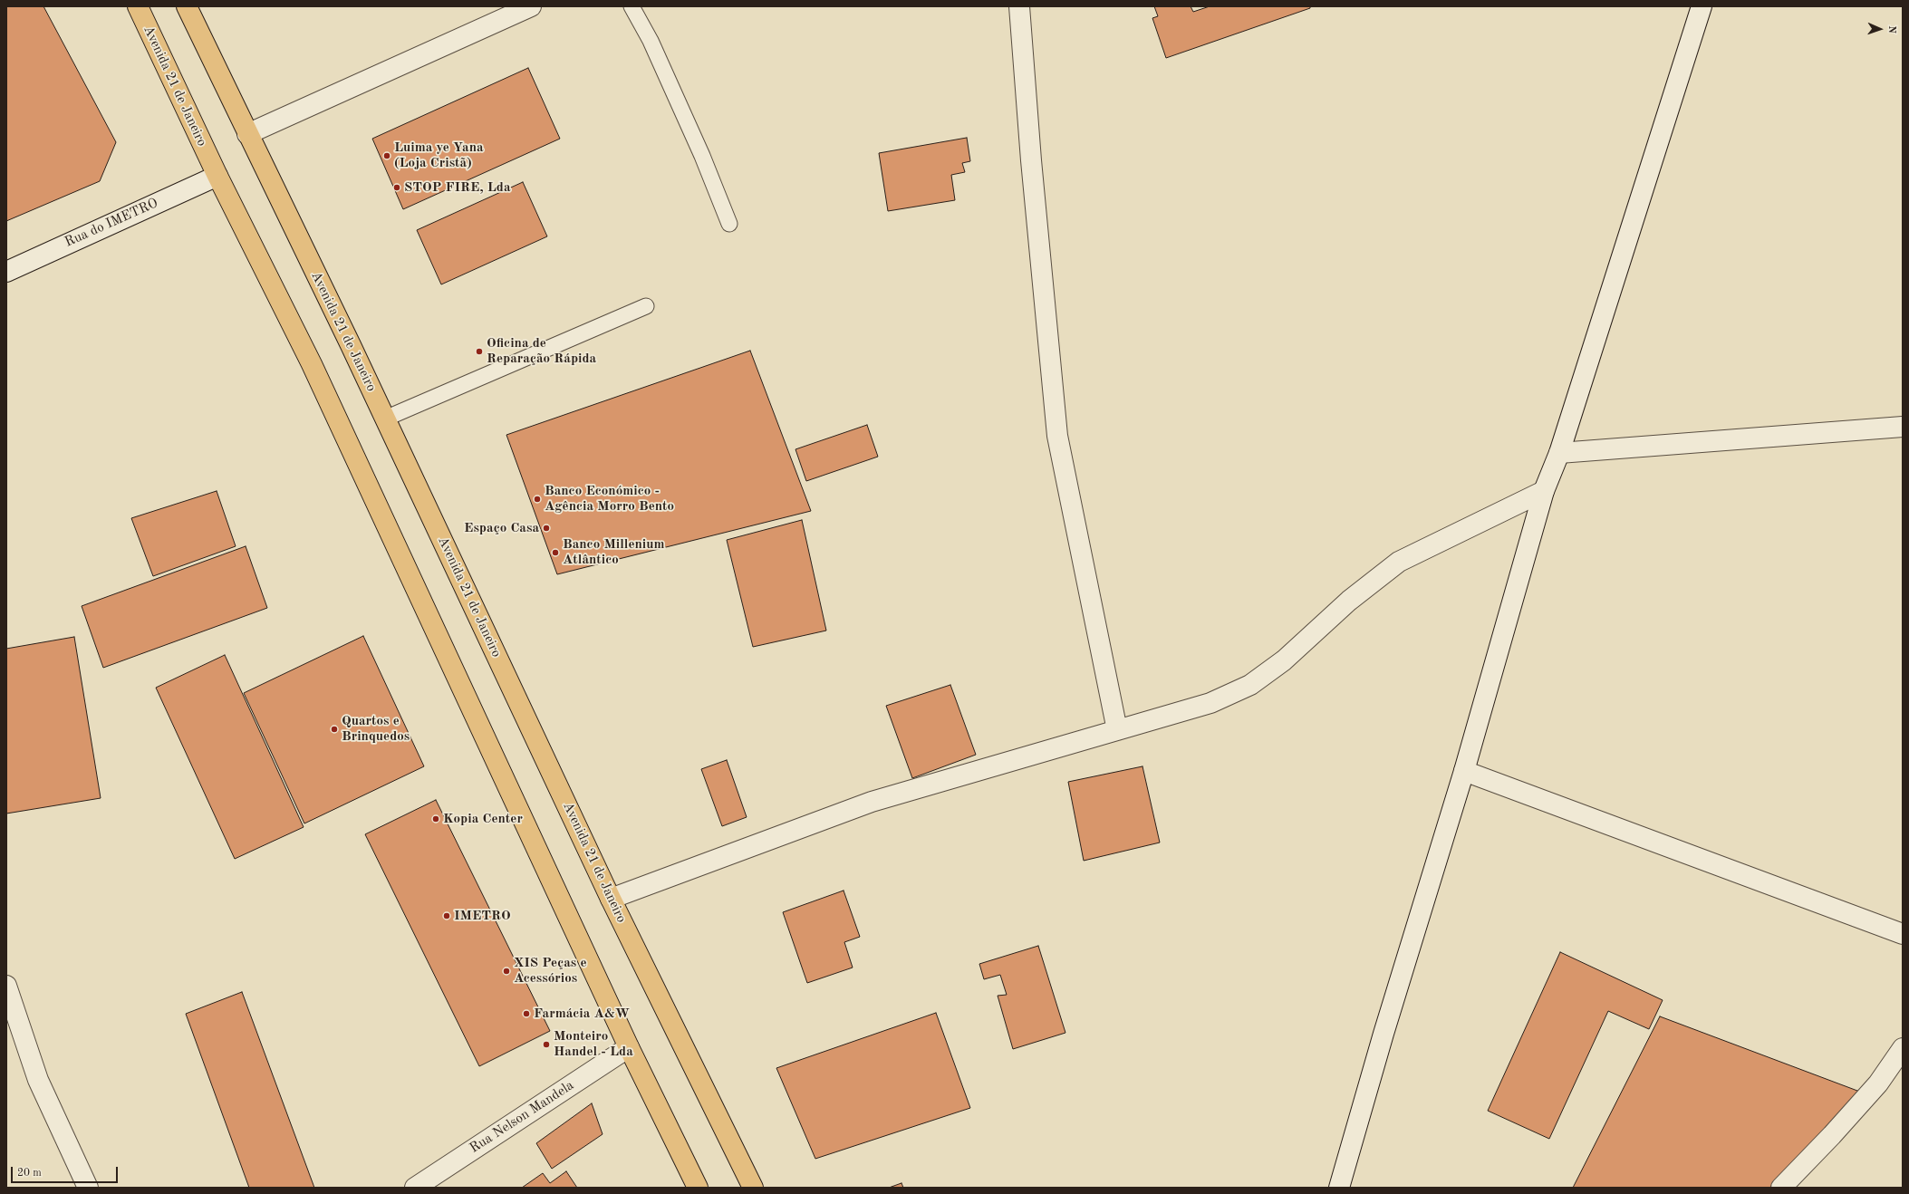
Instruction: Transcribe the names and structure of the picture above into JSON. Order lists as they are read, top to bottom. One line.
{"streets":{"main road":["Avenida 21 de Janeiro"],"street":["Rua do IMETRO","Rua Nelson Mandela"]},"crossings":[["Avenida 21 de Janeiro","Rua do IMETRO"],["Avenida 21 de Janeiro","Rua Nelson Mandela"]],"places":["Luima ye Yana (Loja Cristã)","STOP FIRE, Lda","Oficina de Reparação Rápida","Banco Económico - Agência Morro Bento","Espaço Casa","Banco Millenium Atlântico","Quartos e Brinquedos","Kopia Center","IMETRO","XIS Peças e Acessórios","Farmácia A&W","Monteiro Handel - Lda"],"scale_bar":"20 m","north":"right"}
